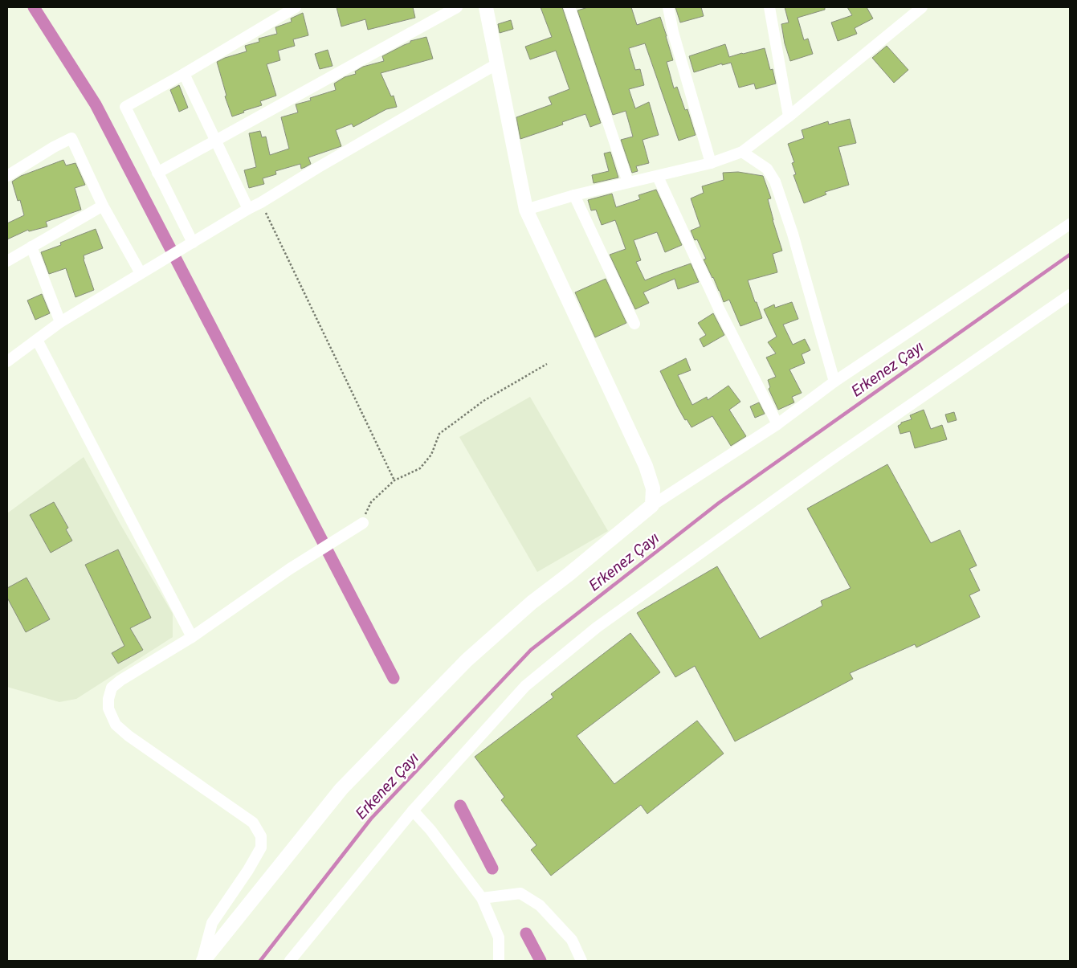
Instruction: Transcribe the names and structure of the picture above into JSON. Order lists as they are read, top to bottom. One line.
{"water":["Erkenez Çayı"]}
